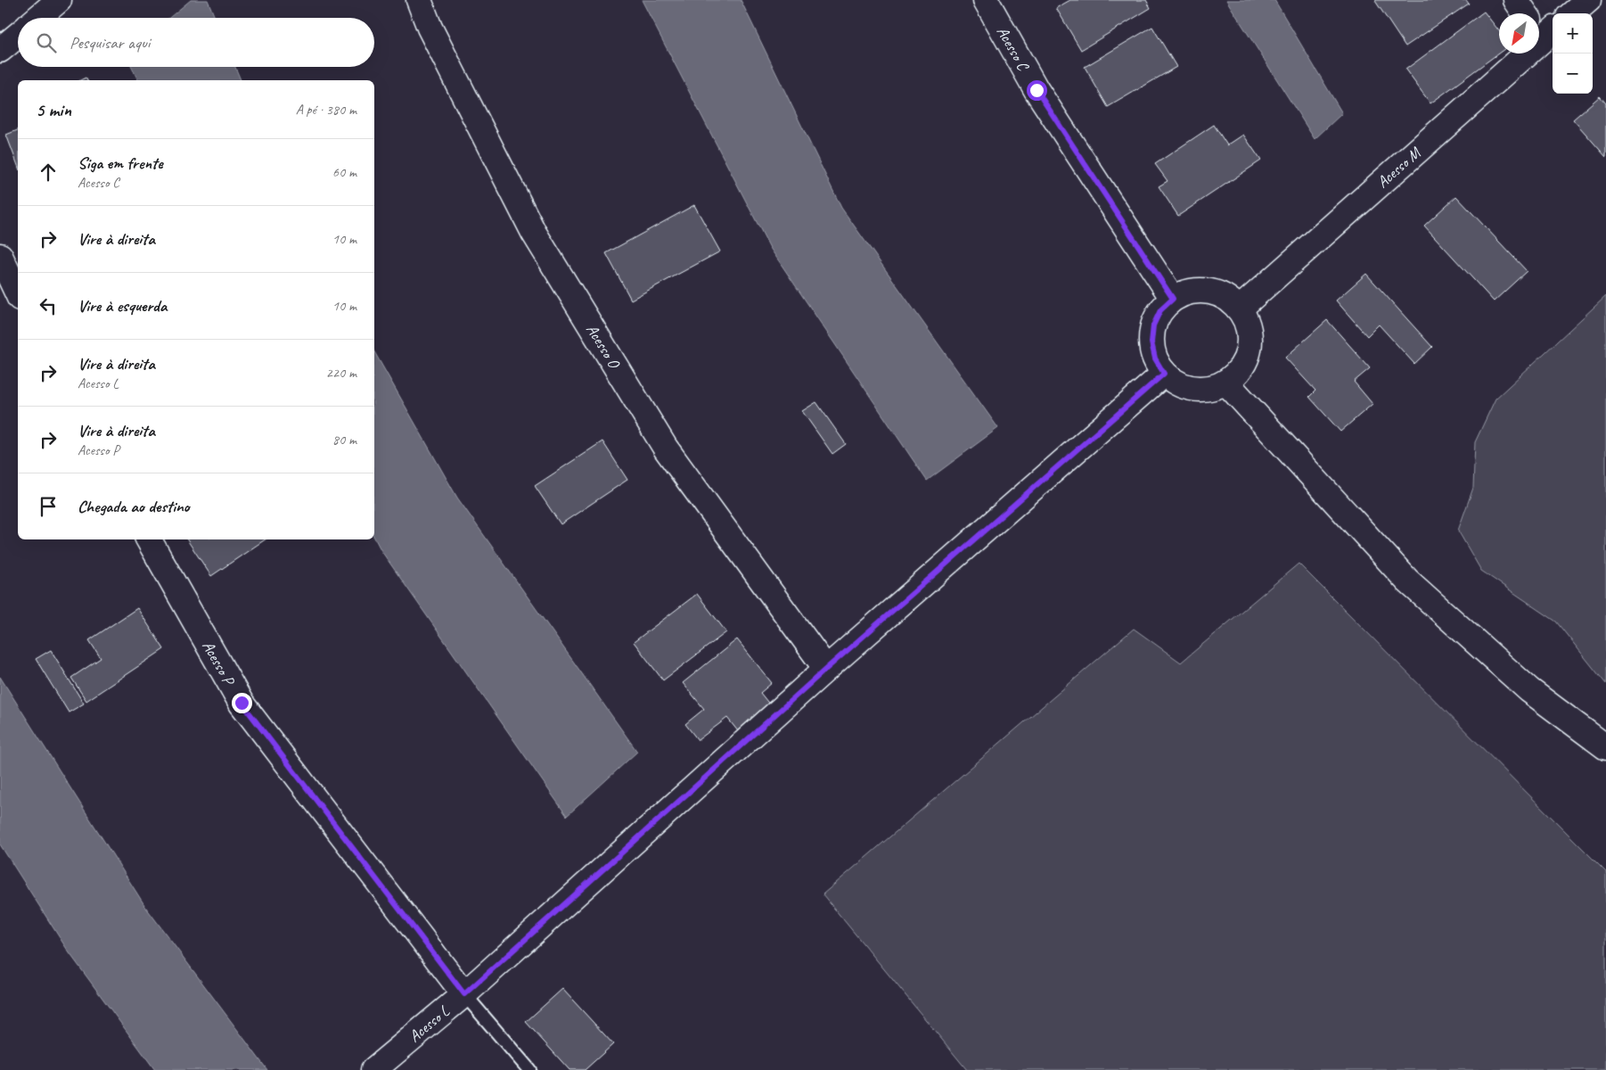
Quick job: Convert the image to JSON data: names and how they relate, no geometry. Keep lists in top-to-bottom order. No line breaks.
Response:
{"streets":{"street":["Acesso C","Acesso M","Acesso O","Acesso P","Acesso L"]},"crossings":[["Acesso C","Acesso M"],["Acesso C","Acesso L"],["Acesso M","Acesso L"],["Acesso O","Acesso L"],["Acesso P","Acesso L"]],"north":"bottom left","page":{"map_buttons":["+","−"],"search":"Pesquisar aqui","heading":["5 min","A pé · 380 m"],"list":[["Siga em frente","Acesso C","60 m"],["Vire à direita","10 m"],["Vire à esquerda","10 m"],["Vire à direita","Acesso L","220 m"],["Vire à direita","Acesso P","80 m"],"Chegada ao destino"]}}
